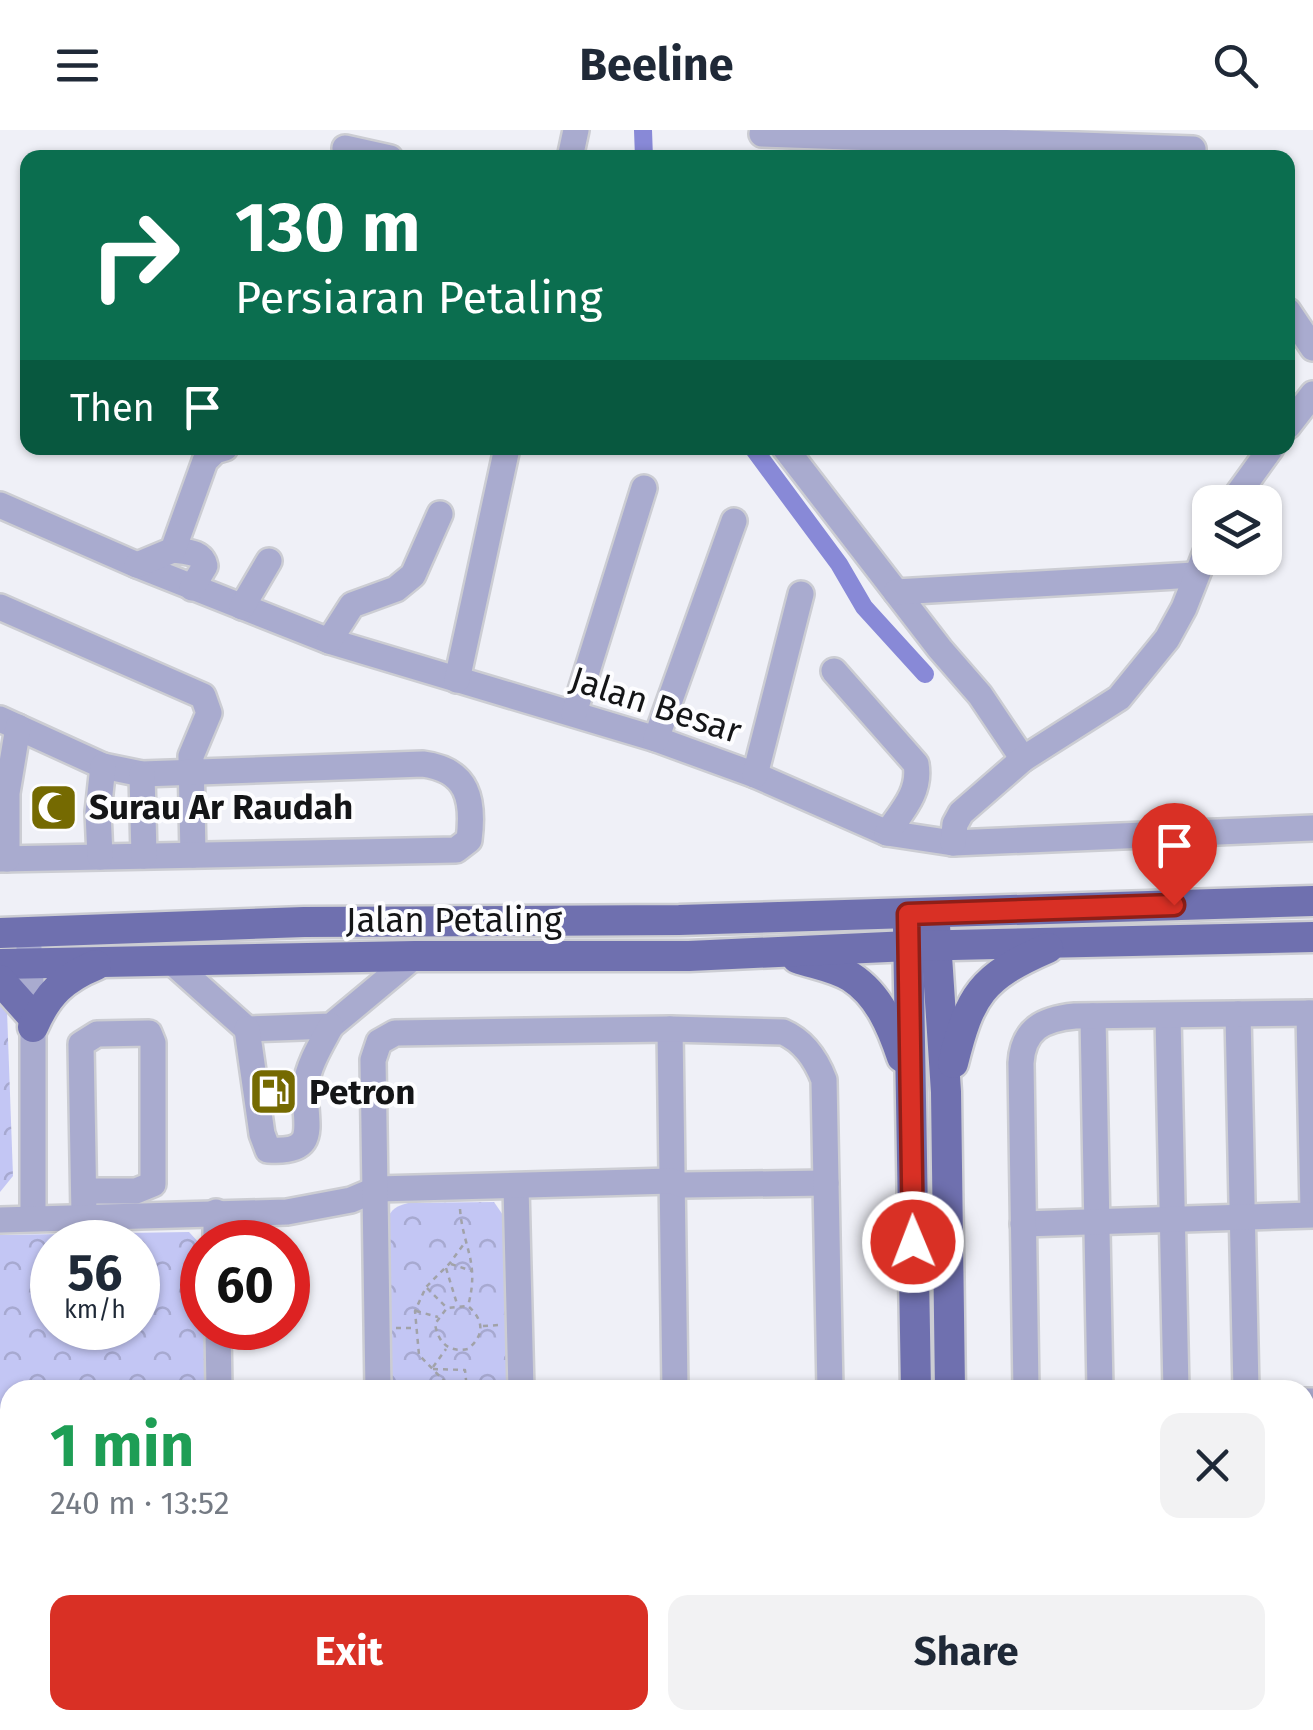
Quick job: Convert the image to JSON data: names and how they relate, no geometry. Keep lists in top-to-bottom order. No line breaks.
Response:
{"streets":{"main road":["Jalan Petaling"],"street":["Jalan Besar"]},"places":{"mosque":["Surau Ar Raudah"],"fuel station":["Petron"]},"page":{"header":"Beeline","turn":["130 m","Persiaran Petaling"],"then":"Then","speed":"56 km/h","limit":"60","heading":["1 min","240 m · 13:52"],"buttons":["Exit","Share"]}}
